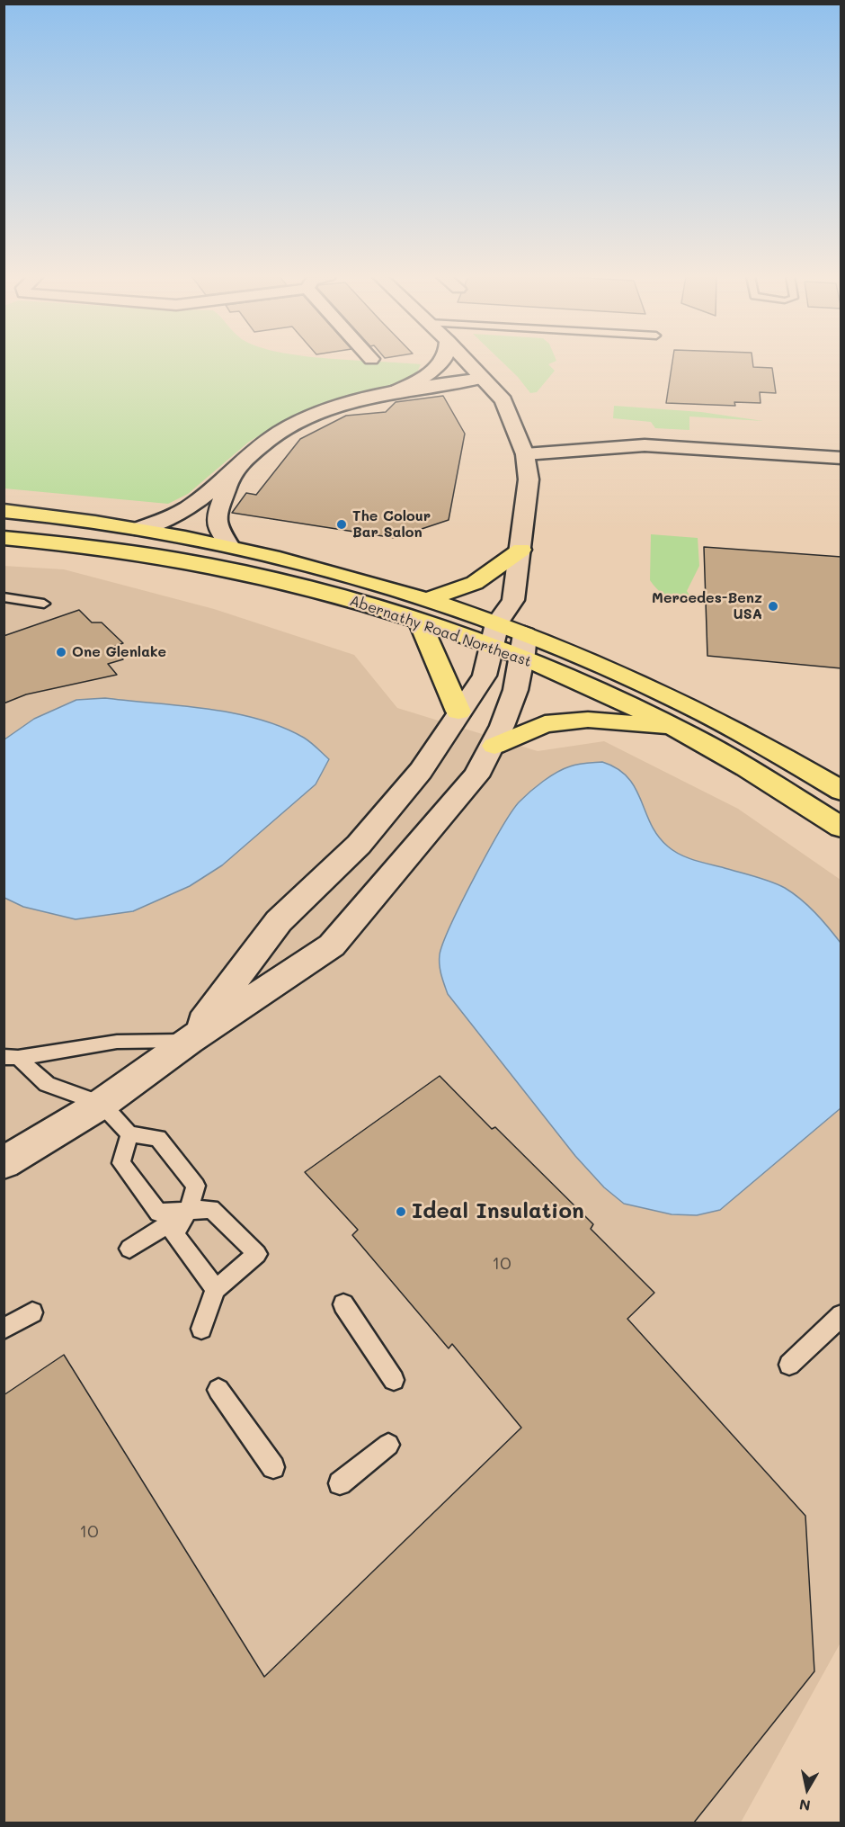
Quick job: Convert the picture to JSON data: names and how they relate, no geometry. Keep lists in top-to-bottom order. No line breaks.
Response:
{"streets":{"main road":["Abernathy Road Northeast"]},"places":["The Colour Bar Salon","Mercedes-Benz USA","One Glenlake","Ideal Insulation"],"house_numbers":["10","10"],"north":"bottom"}
